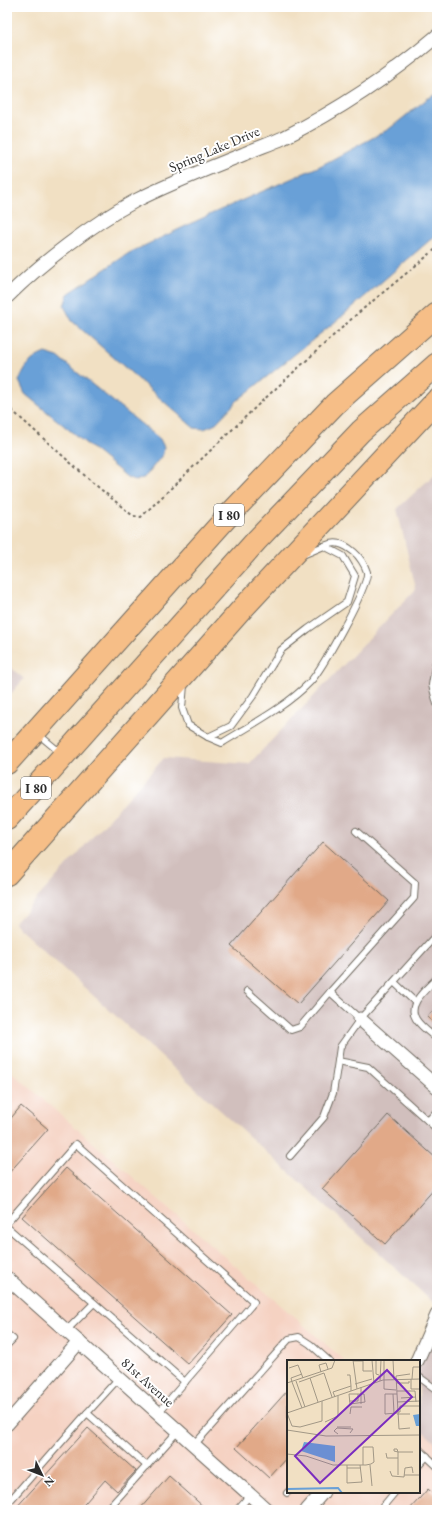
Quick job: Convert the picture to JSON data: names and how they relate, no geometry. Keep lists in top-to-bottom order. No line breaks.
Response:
{"streets":{"highway":["I 80"],"street":["Spring Lake Drive","81st Avenue"]},"north":"bottom right"}
